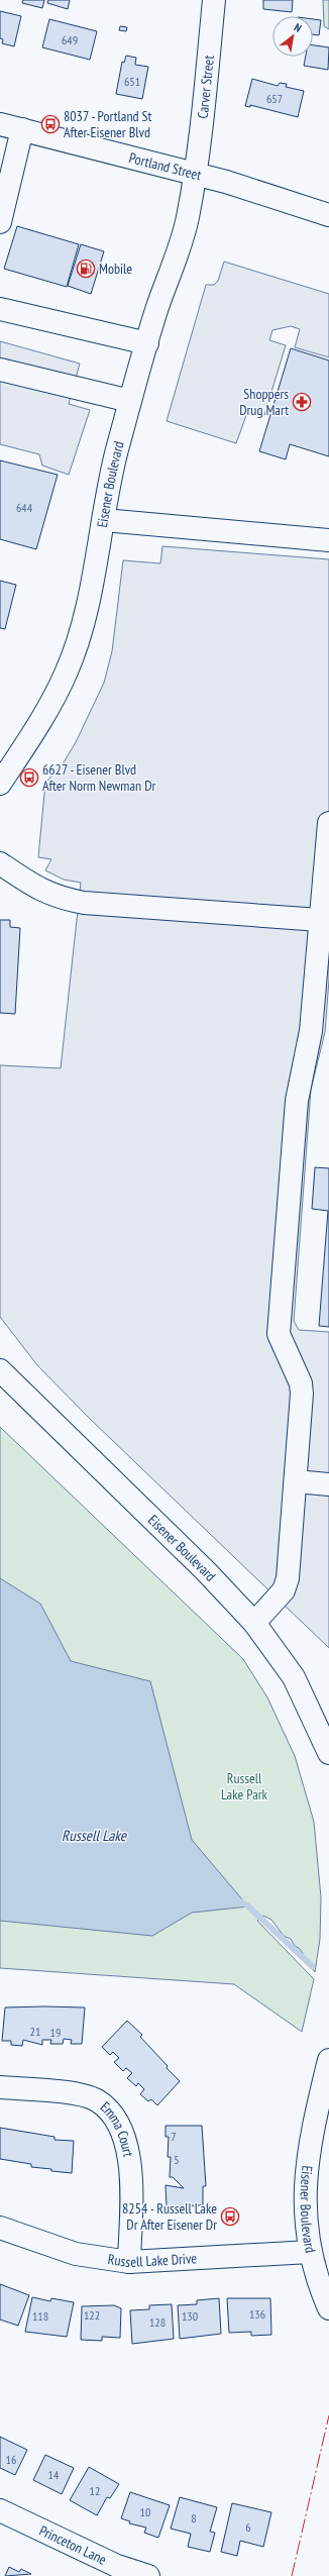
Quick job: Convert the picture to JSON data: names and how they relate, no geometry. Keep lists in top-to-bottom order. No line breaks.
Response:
{"streets":{"street":["Carver Street","Portland Street","Eisener Boulevard","Emma Court","Russell Lake Drive","Princeton Lane"]},"crossings":[["Carver Street","Portland Street"],["Carver Street","Eisener Boulevard"],["Portland Street","Eisener Boulevard"],["Eisener Boulevard","Russell Lake Drive"],["Emma Court","Russell Lake Drive"]],"water":["Russell Lake"],"parks":["Russell Lake Park"],"places":{"bus stop":["8037 - Portland St After Eisener Blvd","6627 - Eisener Blvd After Norm Newman Dr","8254 - Russell Lake Dr After Eisener Dr"],"fuel station":["Mobile"],"pharmacy":["Shoppers Drug Mart"]},"house_numbers":["649","651","657","644","21","19","7","5","136","122","118","130","128","16","14","12","10","8","6"],"north":"top right"}
